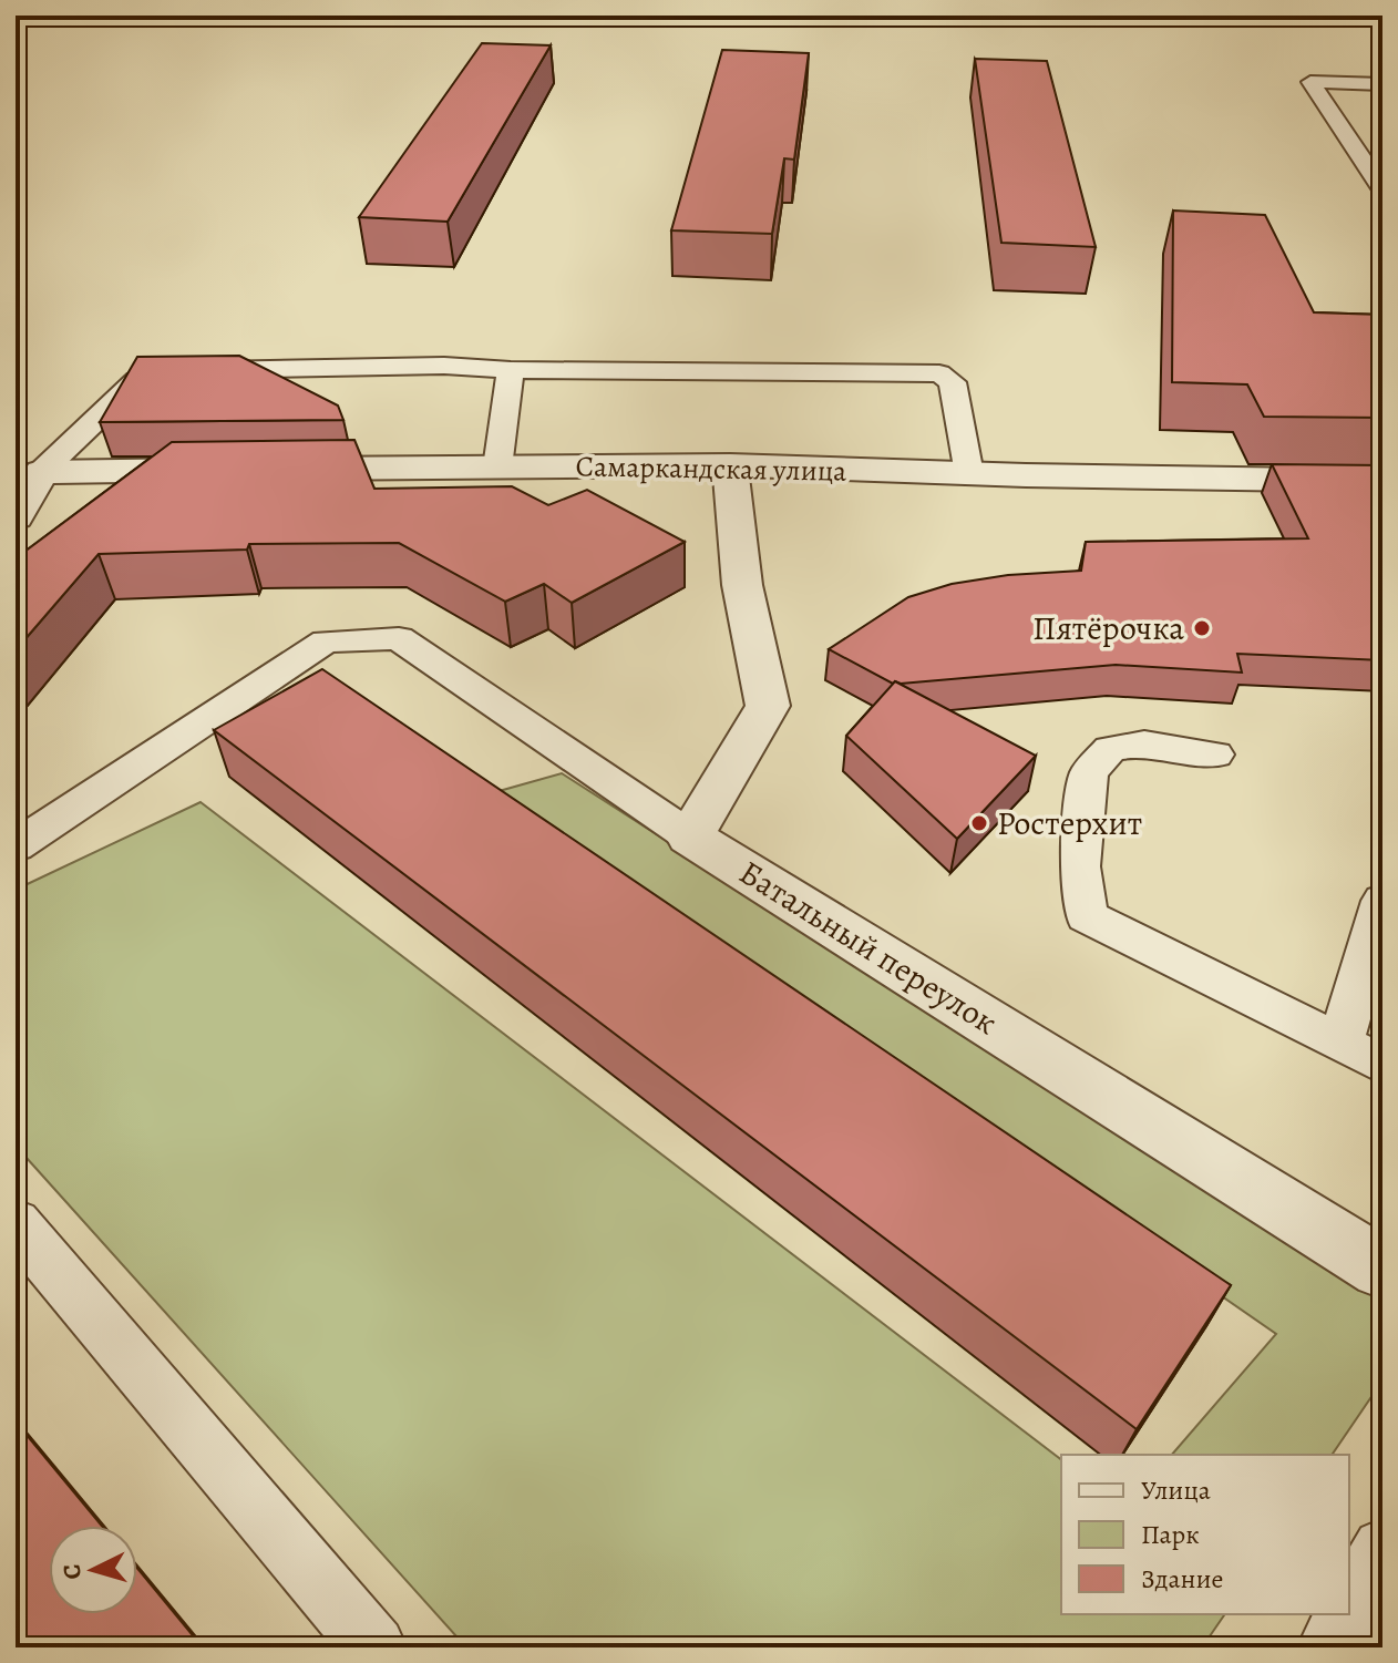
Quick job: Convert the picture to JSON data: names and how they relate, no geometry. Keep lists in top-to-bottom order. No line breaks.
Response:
{"streets":{"street":["Самаркандская улица","Батальный переулок"]},"places":["Пятёрочка","Ростерхит"],"legend":["Улица","Парк","Здание"],"north":"left"}
